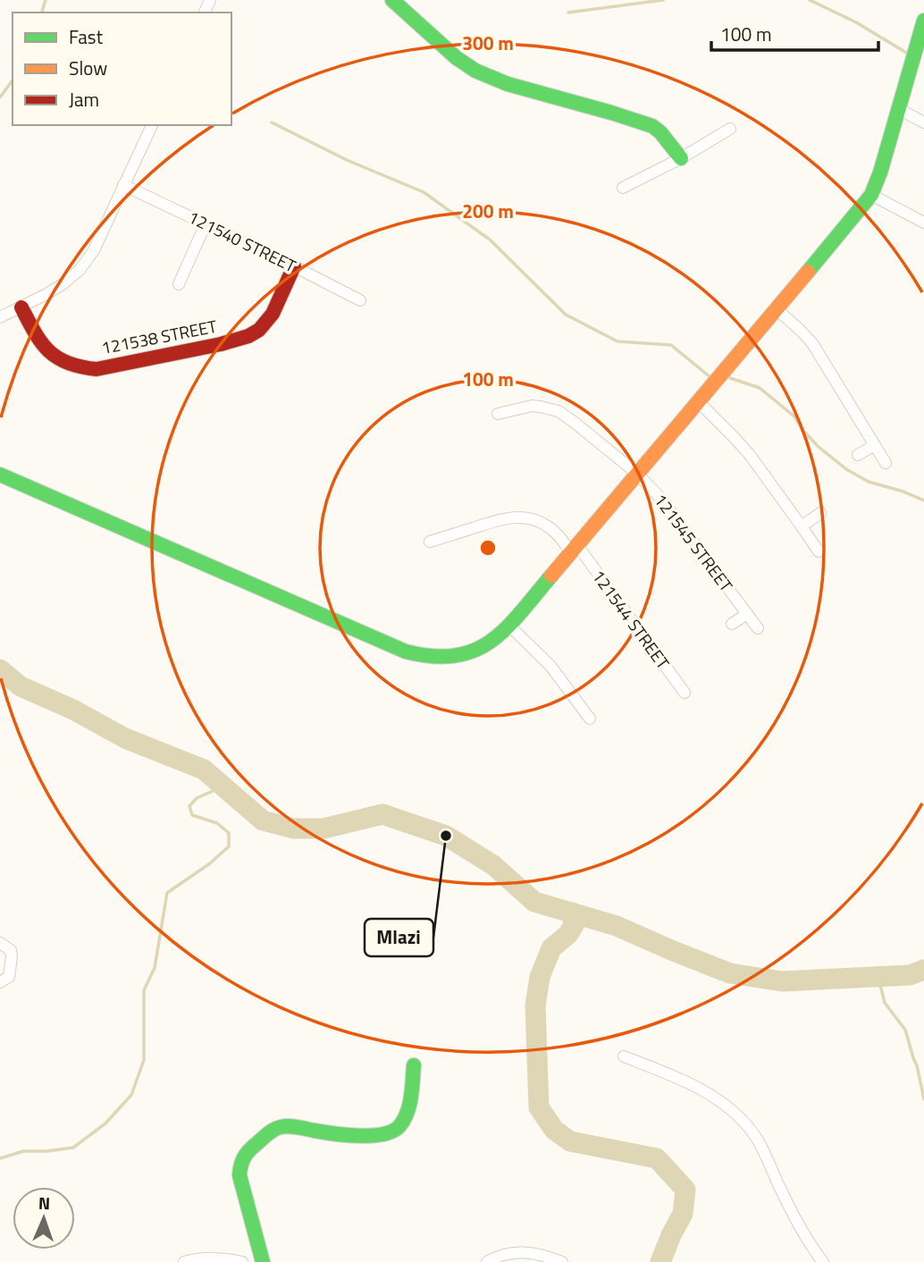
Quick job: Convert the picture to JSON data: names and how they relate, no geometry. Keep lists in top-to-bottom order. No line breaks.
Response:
{"streets":{"street":["121540 STREET","121538 STREET","121545 STREET","121544 STREET"]},"crossings":[["121540 STREET","121538 STREET"]],"places":["Mlazi"],"legend":["Fast","Slow","Jam"],"scale_bar":"100 m","north":"top","rings":["300 m","200 m","100 m"]}
